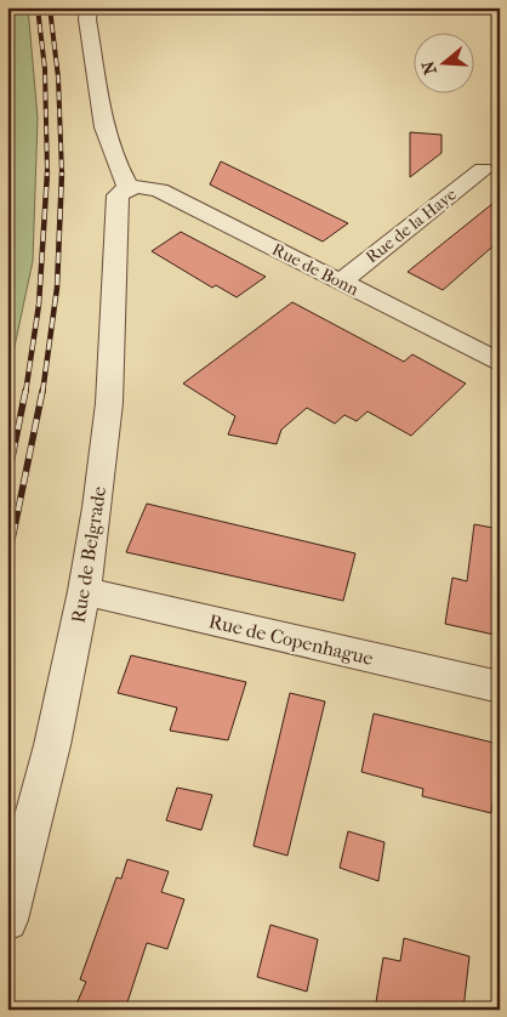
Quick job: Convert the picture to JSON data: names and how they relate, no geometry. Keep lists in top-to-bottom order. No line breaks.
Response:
{"streets":{"street":["Rue de la Haye","Rue de Bonn","Rue de Belgrade","Rue de Copenhague"]},"crossings":[["Rue de la Haye","Rue de Bonn"],["Rue de Bonn","Rue de Belgrade"],["Rue de Belgrade","Rue de Copenhague"]],"north":"left"}
